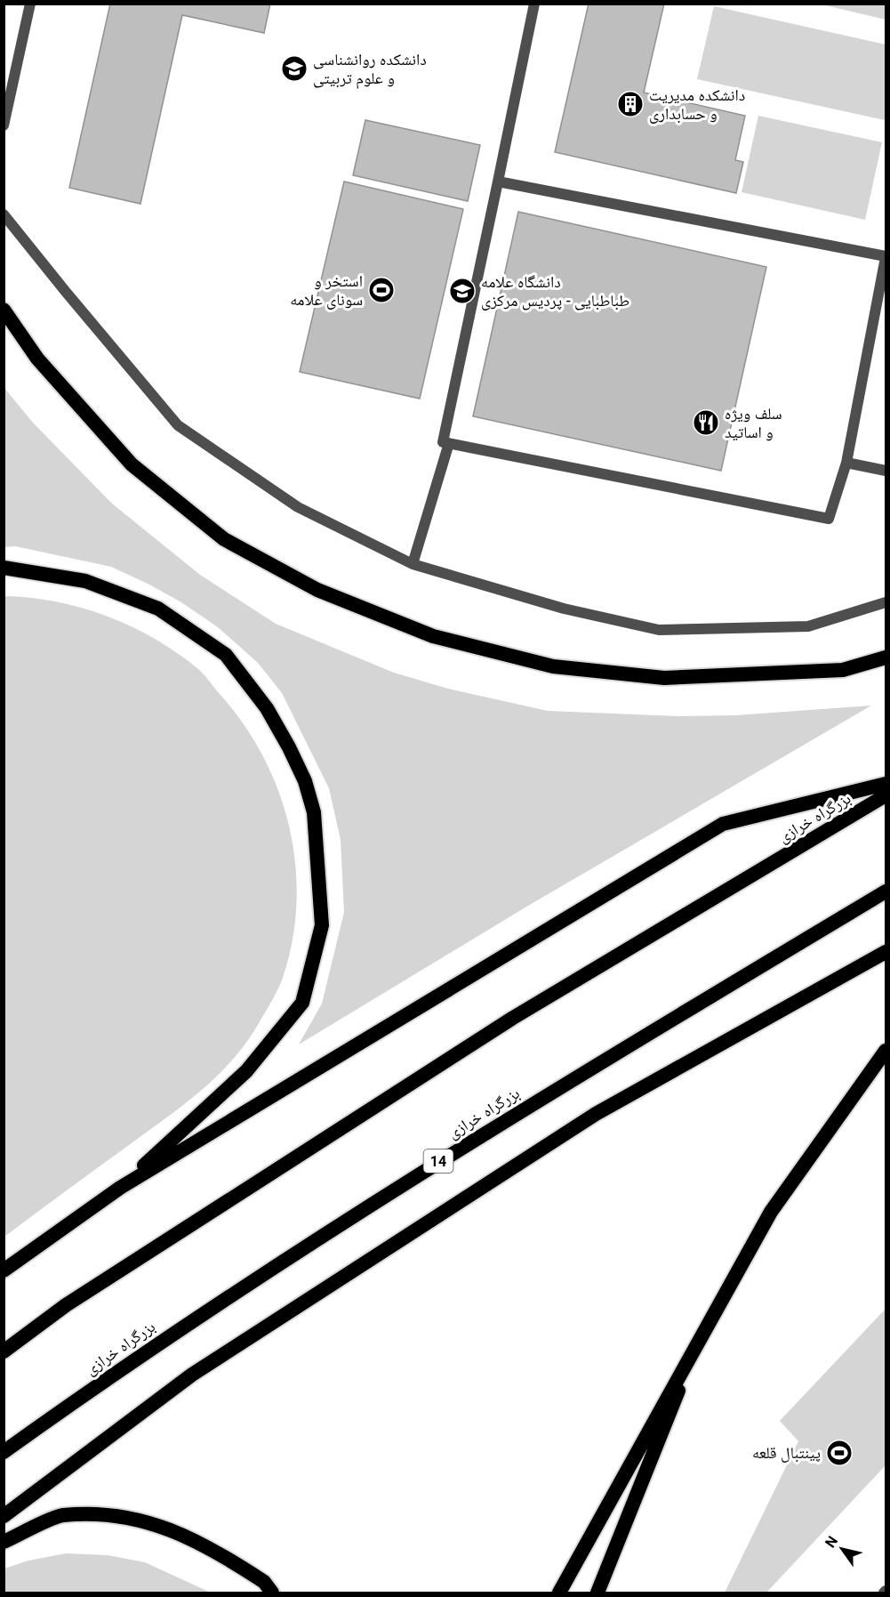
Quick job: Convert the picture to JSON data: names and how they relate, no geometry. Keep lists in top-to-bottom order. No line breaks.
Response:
{"streets":{"highway":["بزرگراه خرازی","14"]},"places":{"school or university":["دانشکده روانشناسی و علوم تربیتی","دانشگاه علامه طباطبایی - پردیس مرکزی"],"building":["دانشکده مدیریت و حسابداری"],"sports":["استخر و سونای علامه","پینتبال قلعه"],"restaurant":["سلف ویژه و اساتید"]},"north":"top left"}
